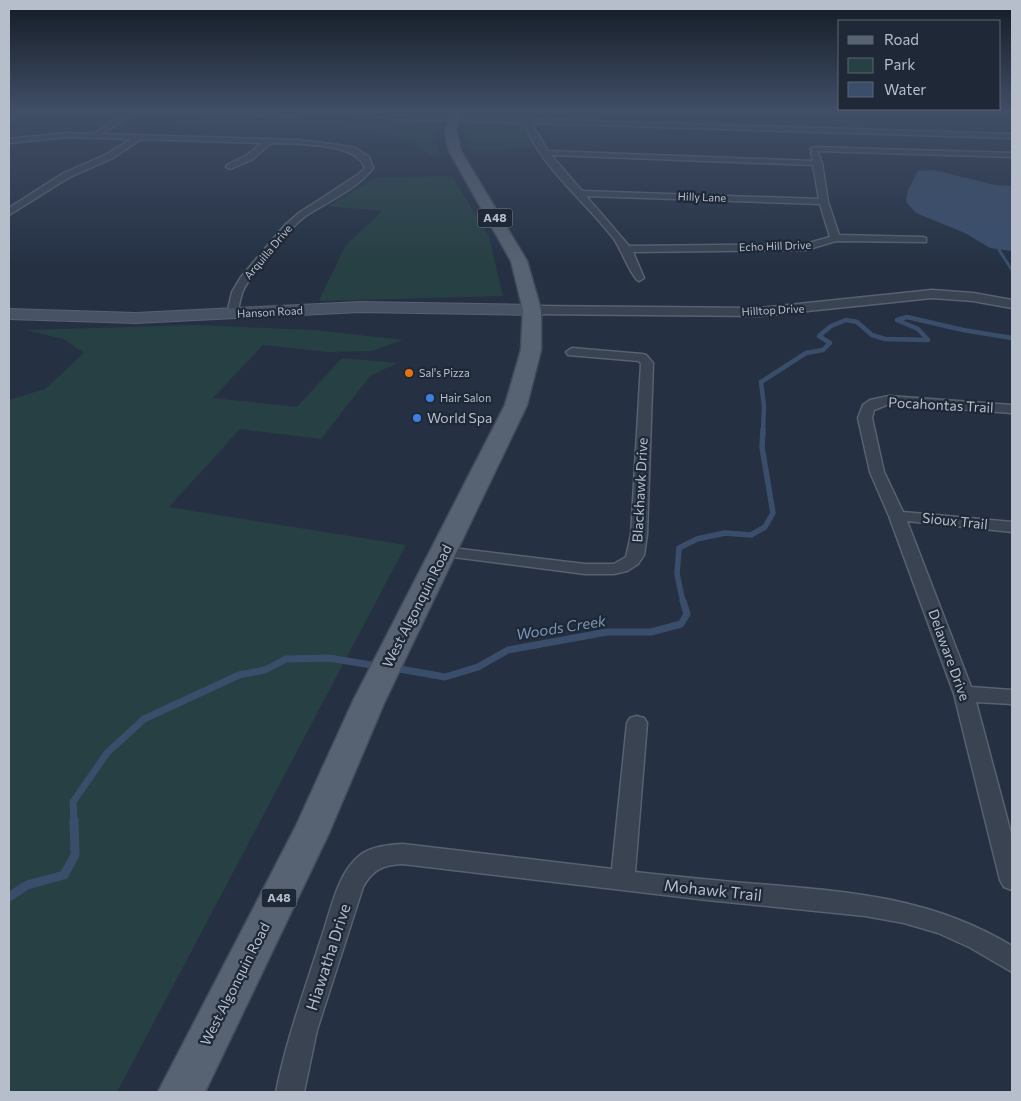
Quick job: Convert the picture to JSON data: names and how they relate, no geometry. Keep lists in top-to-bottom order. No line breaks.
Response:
{"streets":{"main road":["A48","Hanson Road","West Algonquin Road"],"street":["Hilly Lane","Echo Hill Drive","Arquilla Drive","Hilltop Drive","Pocahontas Trail","Blackhawk Drive","Sioux Trail","Delaware Drive","Mohawk Trail","Hiawatha Drive"]},"crossings":[["Arquilla Drive","Hanson Road"],["Hilltop Drive","Hanson Road"],["Hilltop Drive","West Algonquin Road"],["Hanson Road","West Algonquin Road"],["Pocahontas Trail","Delaware Drive"],["Blackhawk Drive","West Algonquin Road"],["Sioux Trail","Delaware Drive"],["Mohawk Trail","Hiawatha Drive"]],"water":["Woods Creek"],"places":["Sal's Pizza","Hair Salon","World Spa"],"legend":["Road","Park","Water"]}
